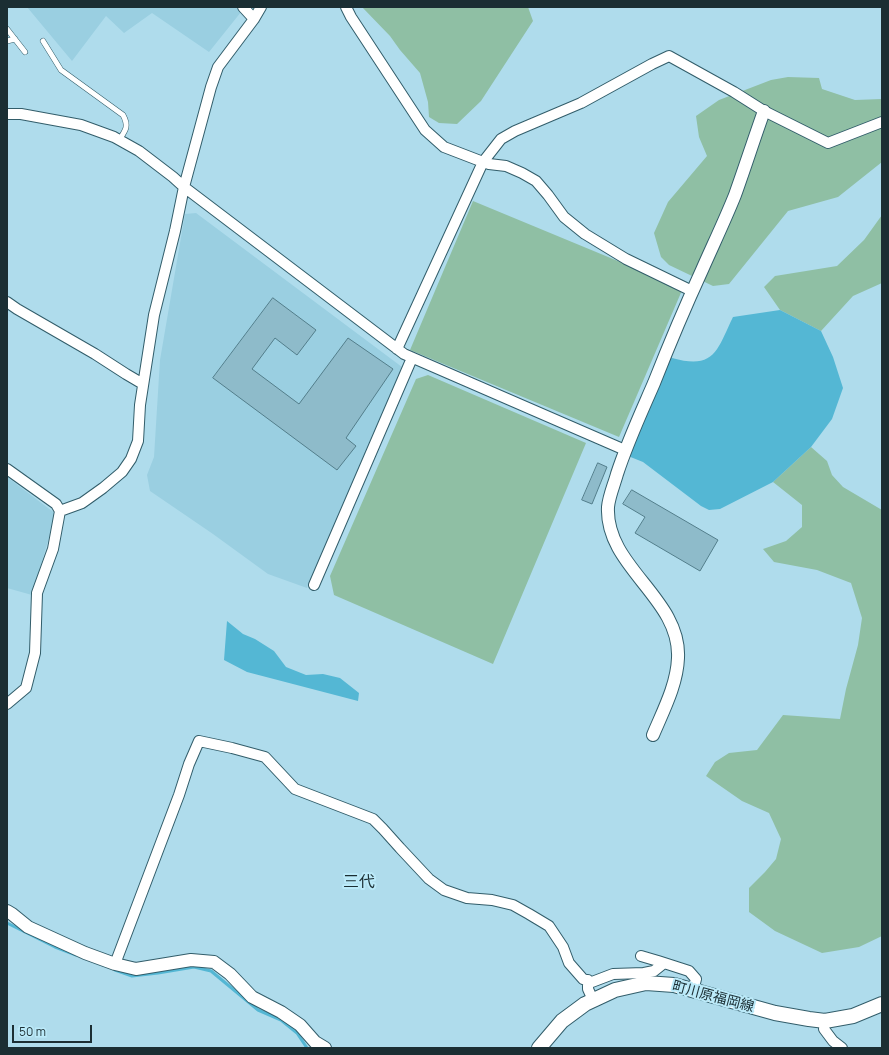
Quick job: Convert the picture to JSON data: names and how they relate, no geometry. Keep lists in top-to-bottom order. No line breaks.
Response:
{"streets":{"main road":["町川原福岡線"]},"districts":["三代"],"scale_bar":"50 m"}
